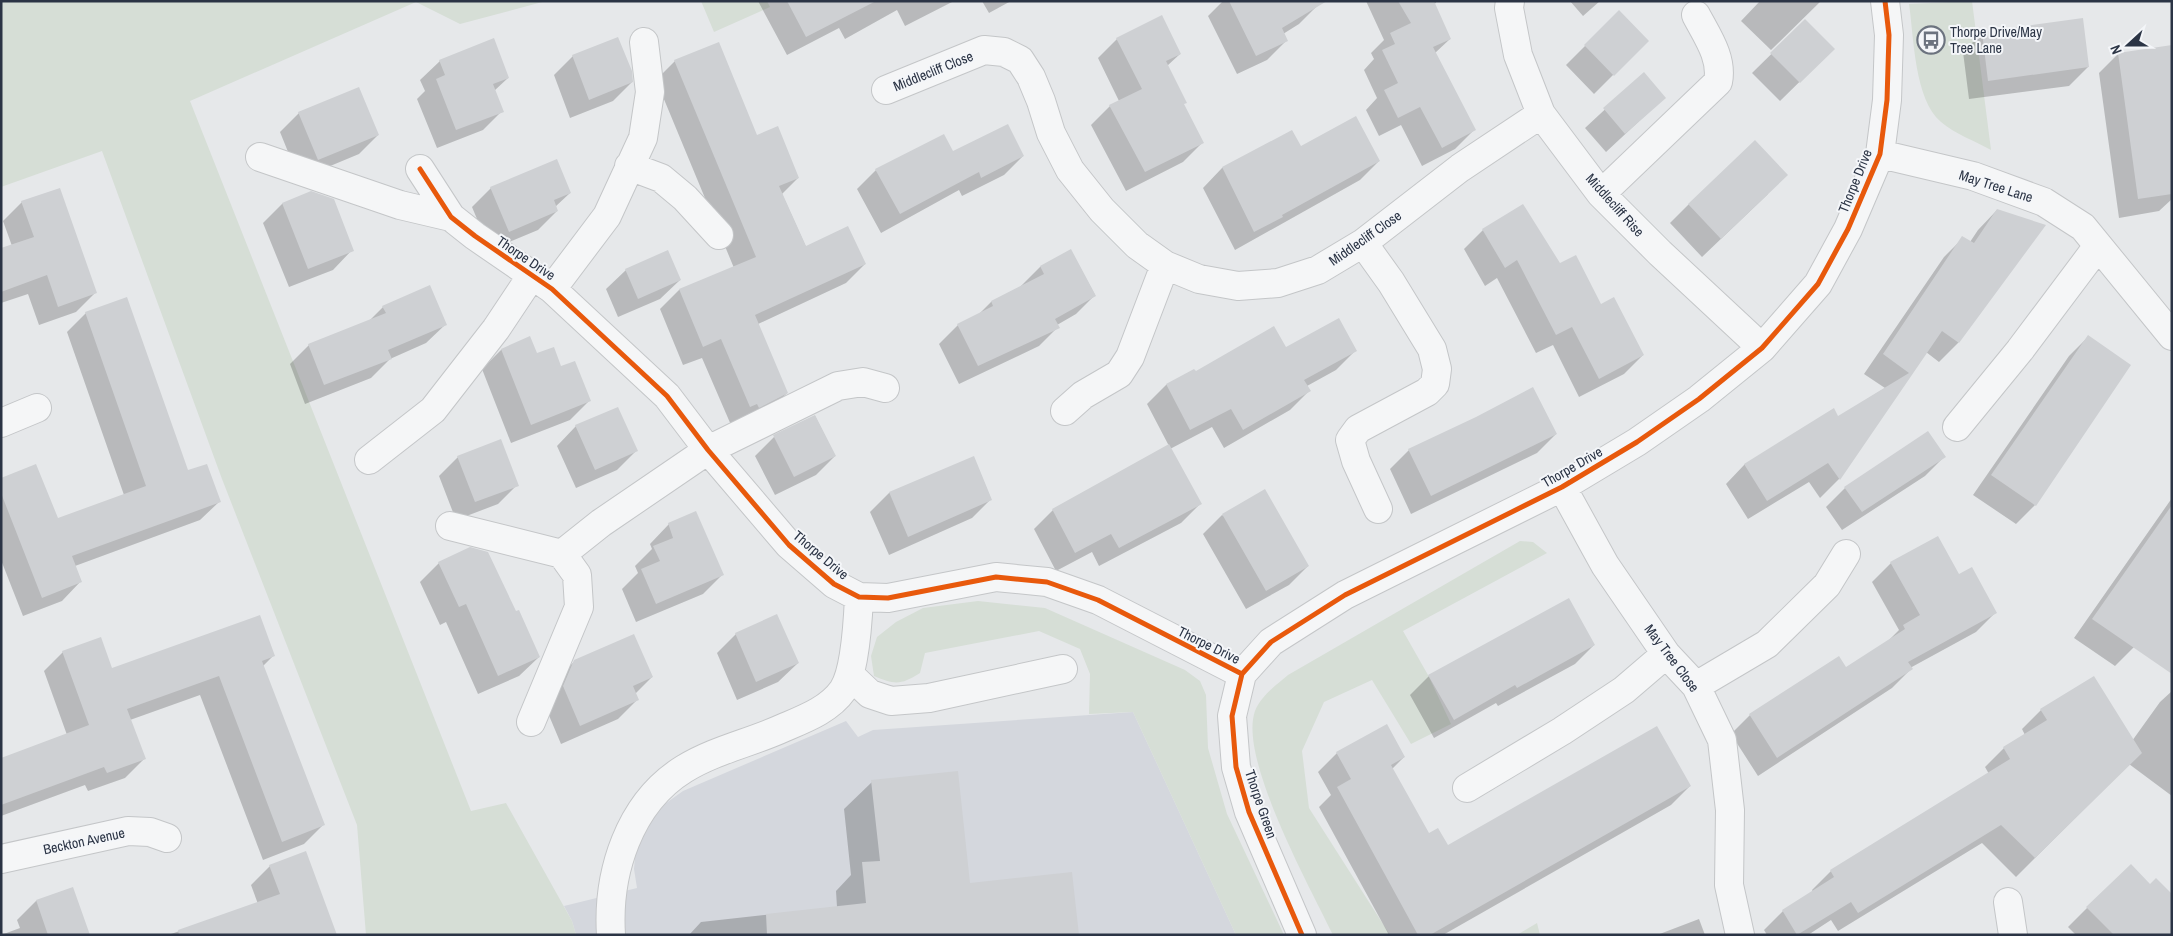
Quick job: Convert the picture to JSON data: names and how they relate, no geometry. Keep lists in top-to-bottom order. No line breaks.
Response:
{"streets":{"street":["Middlecliff Close","Thorpe Drive","May Tree Lane","Middlecliff Rise","May Tree Close","Thorpe Green","Beckton Avenue"]},"crossings":[["Middlecliff Close","Middlecliff Rise"],["Thorpe Drive","May Tree Lane"],["Thorpe Drive","Middlecliff Rise"],["Thorpe Drive","May Tree Close"],["Thorpe Drive","Thorpe Green"]],"places":{"bus stop":["Thorpe Drive/May Tree Lane"]},"north":"left"}
